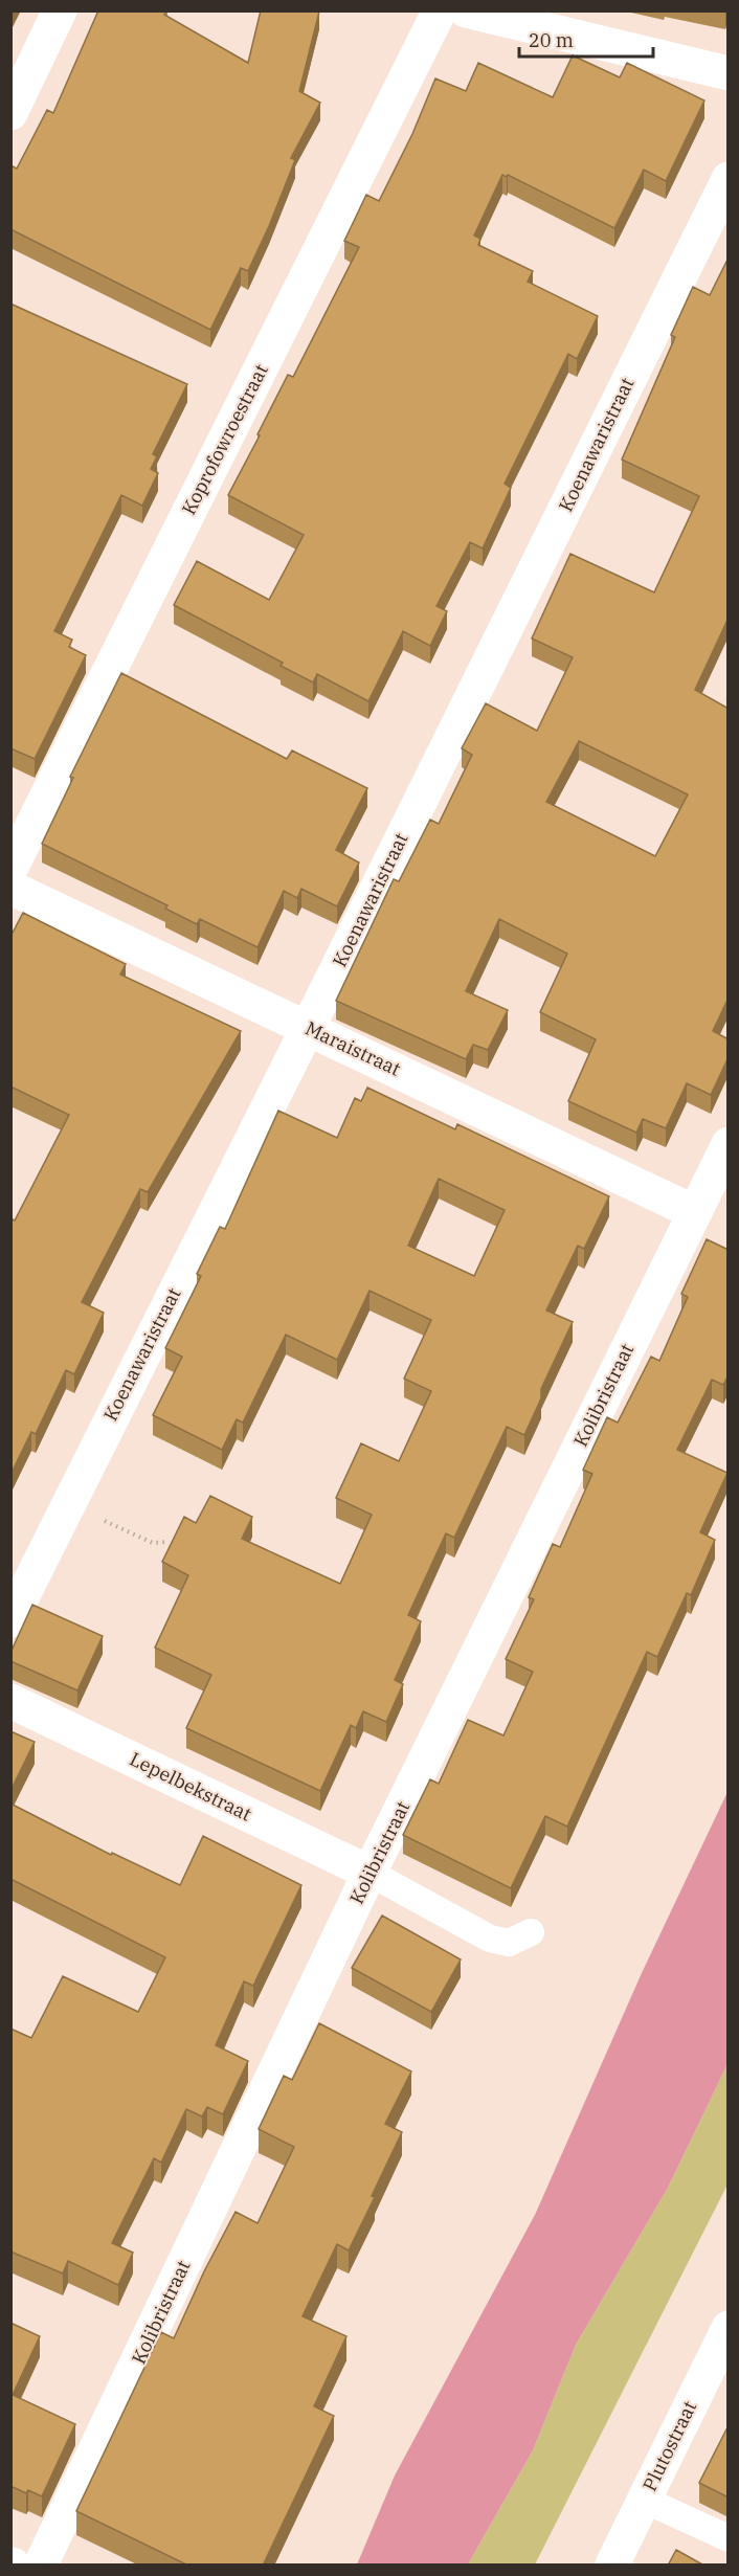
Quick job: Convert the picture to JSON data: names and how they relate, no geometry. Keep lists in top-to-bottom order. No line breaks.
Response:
{"streets":{"street":["Koprofowroestraat","Koenawaristraat","Maraistraat","Kolibristraat","Lepelbekstraat","Plutostraat"]},"crossings":[["Koenawaristraat","Maraistraat"],["Maraistraat","Kolibristraat"],["Kolibristraat","Lepelbekstraat"]],"scale_bar":"20 m"}
